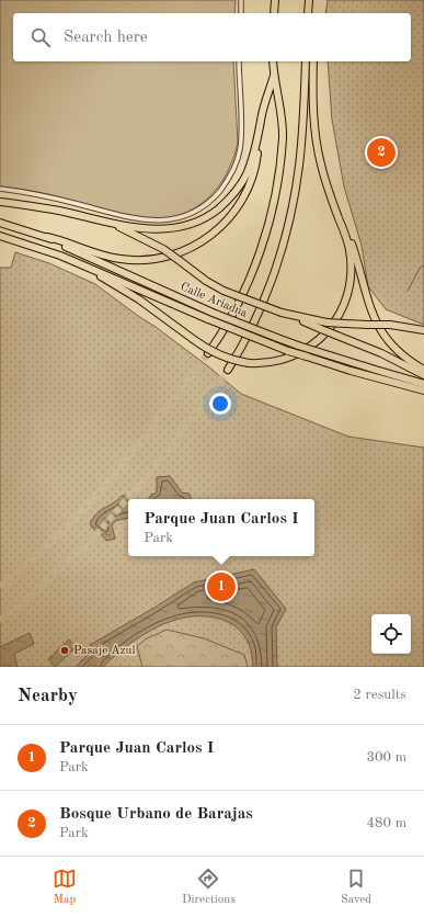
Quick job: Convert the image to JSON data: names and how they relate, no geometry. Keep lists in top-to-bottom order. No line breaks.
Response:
{"streets":{"highway":["Calle Ariadna"]},"places":["Pasaje Azul"],"page":{"search":"Search here","pins":["2","1"],"popup":["Parque Juan Carlos I","Park"],"heading":["Nearby","2 results"],"list":[{"mark":"1","name":"Parque Juan Carlos I","note":"Park","value":"300 m"},{"mark":"2","name":"Bosque Urbano de Barajas","note":"Park","value":"480 m"}],"nav":["Map","Directions","Saved"]}}
